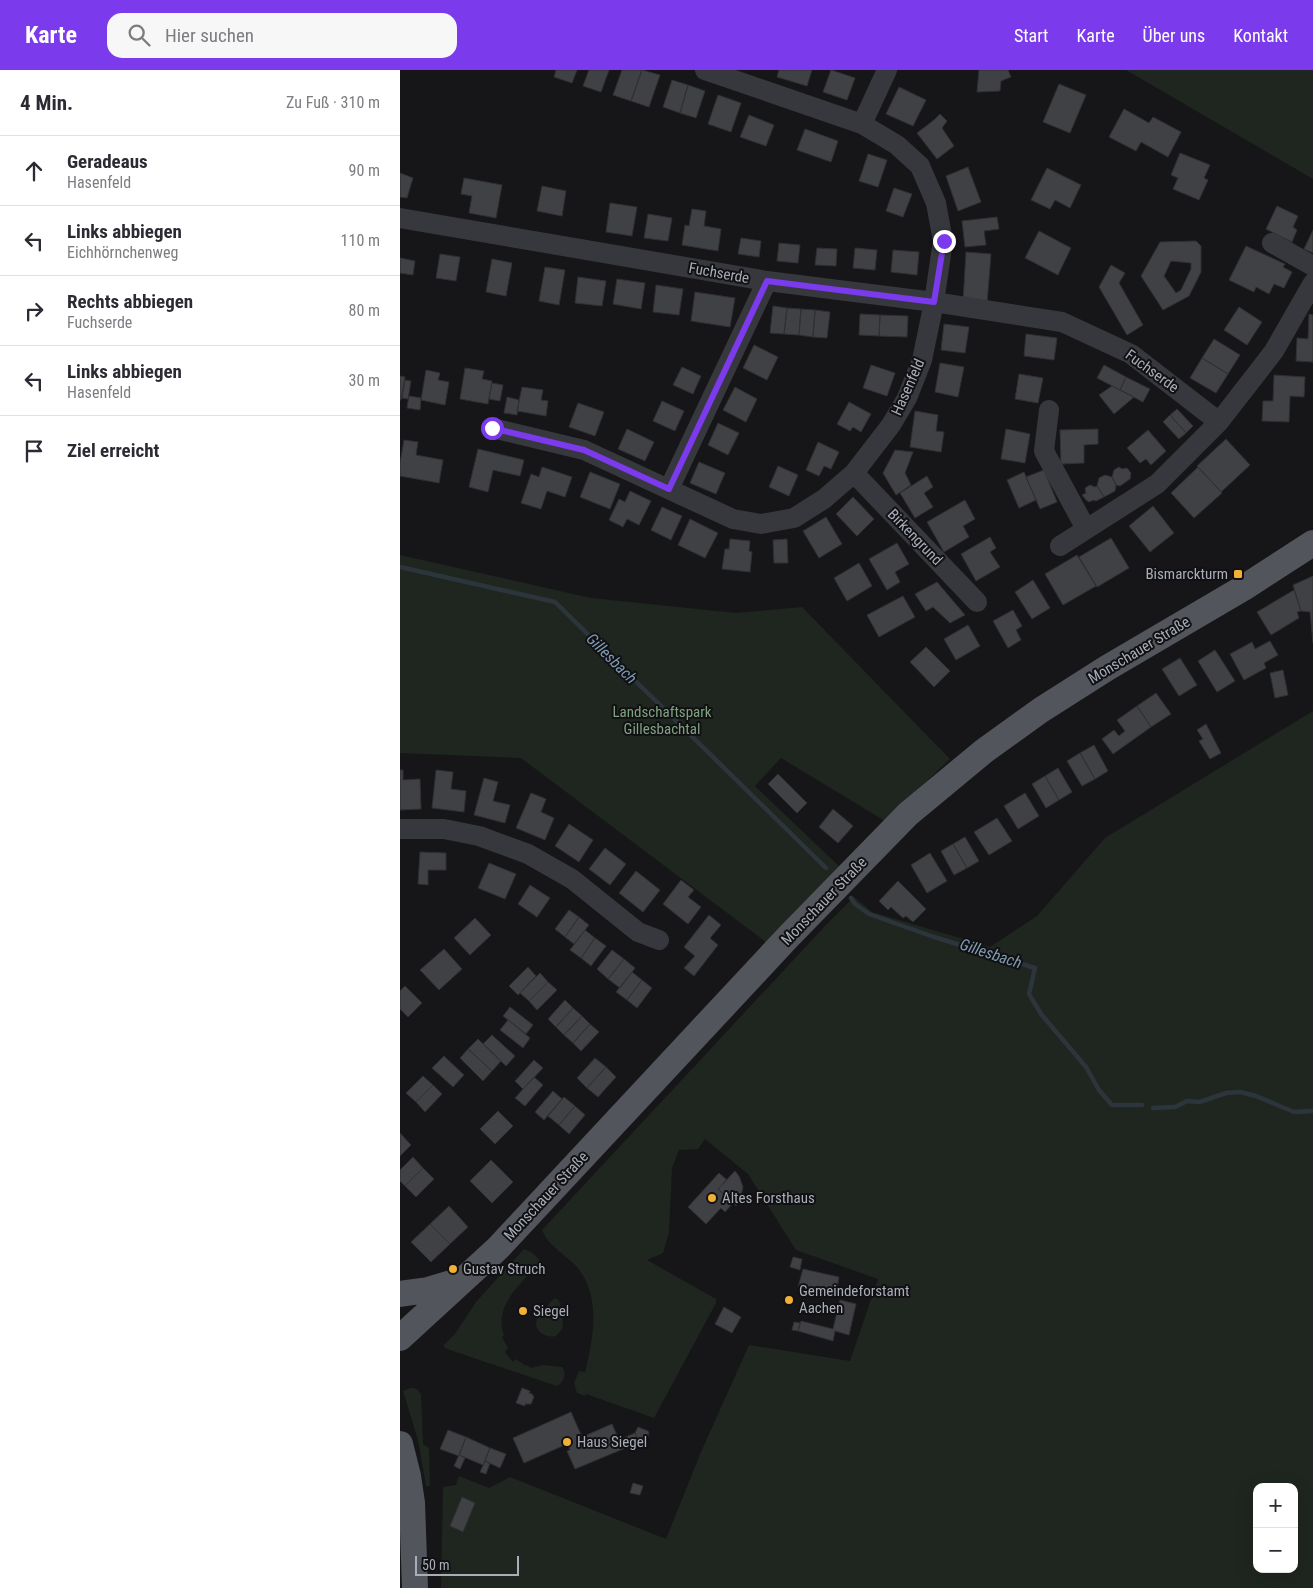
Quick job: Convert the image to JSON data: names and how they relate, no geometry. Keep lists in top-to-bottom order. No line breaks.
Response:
{"streets":{"main road":["Monschauer Straße"],"street":["Fuchserde","Hasenfeld","Birkengrund"]},"crossings":[["Fuchserde","Hasenfeld"],["Hasenfeld","Birkengrund"]],"water":["Gillesbach"],"parks":["Landschaftspark Gillesbachtal"],"places":{"transit":["Bismarckturm"],"other":["Altes Forsthaus","Gustav Struch","Gemeindeforstamt Aachen","Siegel","Haus Siegel"]},"scale_bar":"50 m","page":{"header":"Karte","search":"Hier suchen","nav":["Start","Karte","Über uns","Kontakt"],"heading":["4 Min.","Zu Fuß · 310 m"],"list":[["Geradeaus","Hasenfeld","90 m"],["Links abbiegen","Eichhörnchenweg","110 m"],["Rechts abbiegen","Fuchserde","80 m"],["Links abbiegen","Hasenfeld","30 m"],"Ziel erreicht"],"map_buttons":["+","−"],"scale":"50 m"}}
